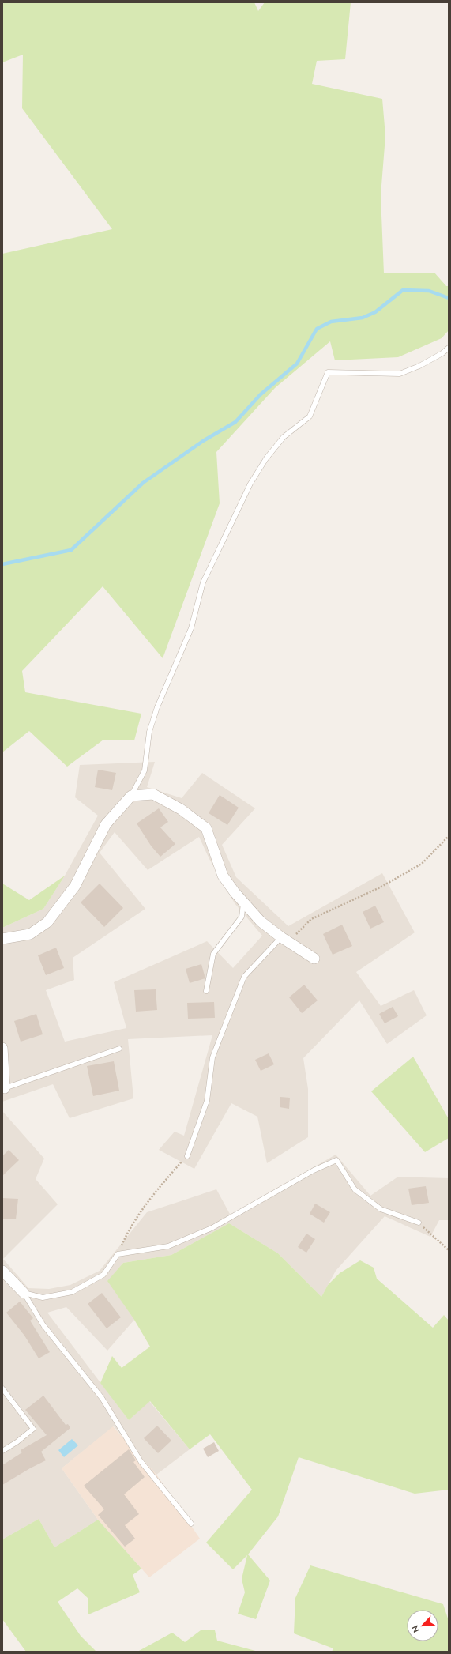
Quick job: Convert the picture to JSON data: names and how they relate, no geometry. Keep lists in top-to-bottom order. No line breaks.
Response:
{"north":"bottom left"}
